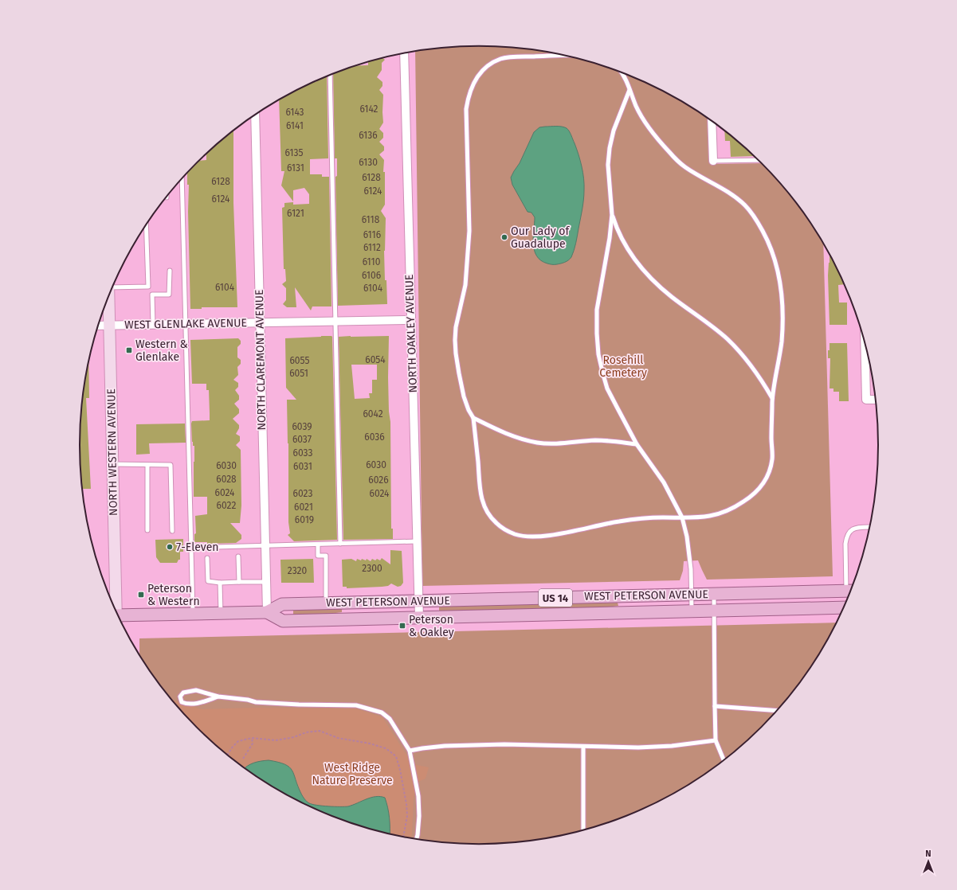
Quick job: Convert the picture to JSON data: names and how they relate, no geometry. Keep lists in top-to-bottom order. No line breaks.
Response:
{"streets":{"main road":["NORTH WESTERN AVENUE","WEST PETERSON AVENUE","US 14"],"street":["WEST GLENLAKE AVENUE","NORTH OAKLEY AVENUE","NORTH CLAREMONT AVENUE"]},"crossings":[["WEST GLENLAKE AVENUE","NORTH OAKLEY AVENUE"],["WEST GLENLAKE AVENUE","NORTH CLAREMONT AVENUE"],["WEST GLENLAKE AVENUE","NORTH WESTERN AVENUE"],["NORTH OAKLEY AVENUE","WEST PETERSON AVENUE"],["NORTH CLAREMONT AVENUE","WEST PETERSON AVENUE"]],"parks":["Rosehill Cemetery","West Ridge Nature Preserve"],"places":{"other":["Our Lady of Guadalupe","7-Eleven"],"transit":["Western & Glenlake","Peterson & Western","Peterson & Oakley"]},"house_numbers":["6142","6143","6141","6136","6135","6130","6131","6128","6128","6124","6124","6121","6118","6116","6112","6110","6106","6104","6104","6054","6055","6051","6042","6039","6036","6037","6033","6030","6030","6031","6028","6026","6024","6023","6024","6022","6021","6019","2300","2320"],"north":"top"}
